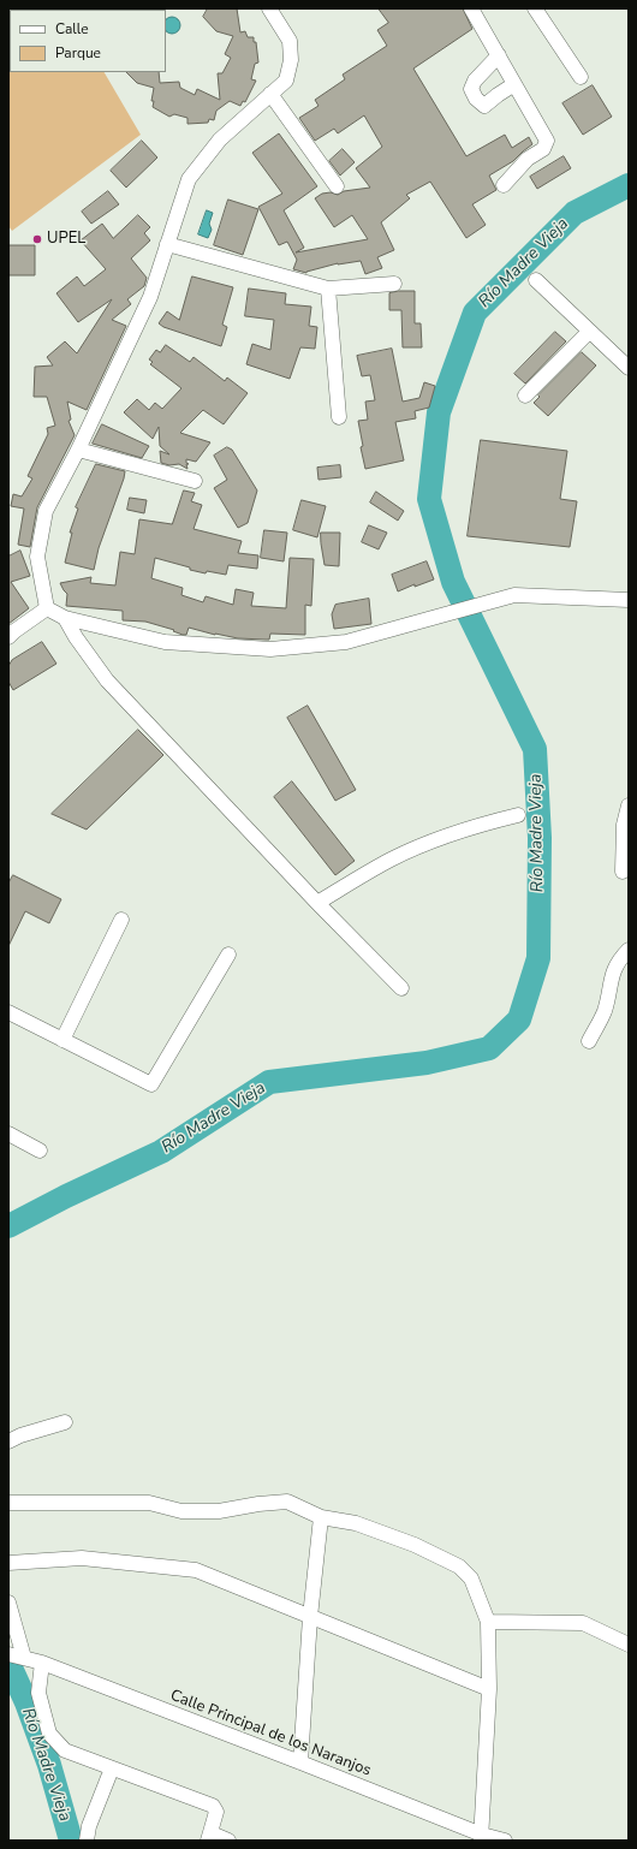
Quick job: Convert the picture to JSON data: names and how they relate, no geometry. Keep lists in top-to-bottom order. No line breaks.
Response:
{"streets":{"street":["Calle Principal de los Naranjos"]},"water":["Río Madre Vieja"],"places":["UPEL"],"legend":["Calle","Parque"]}
